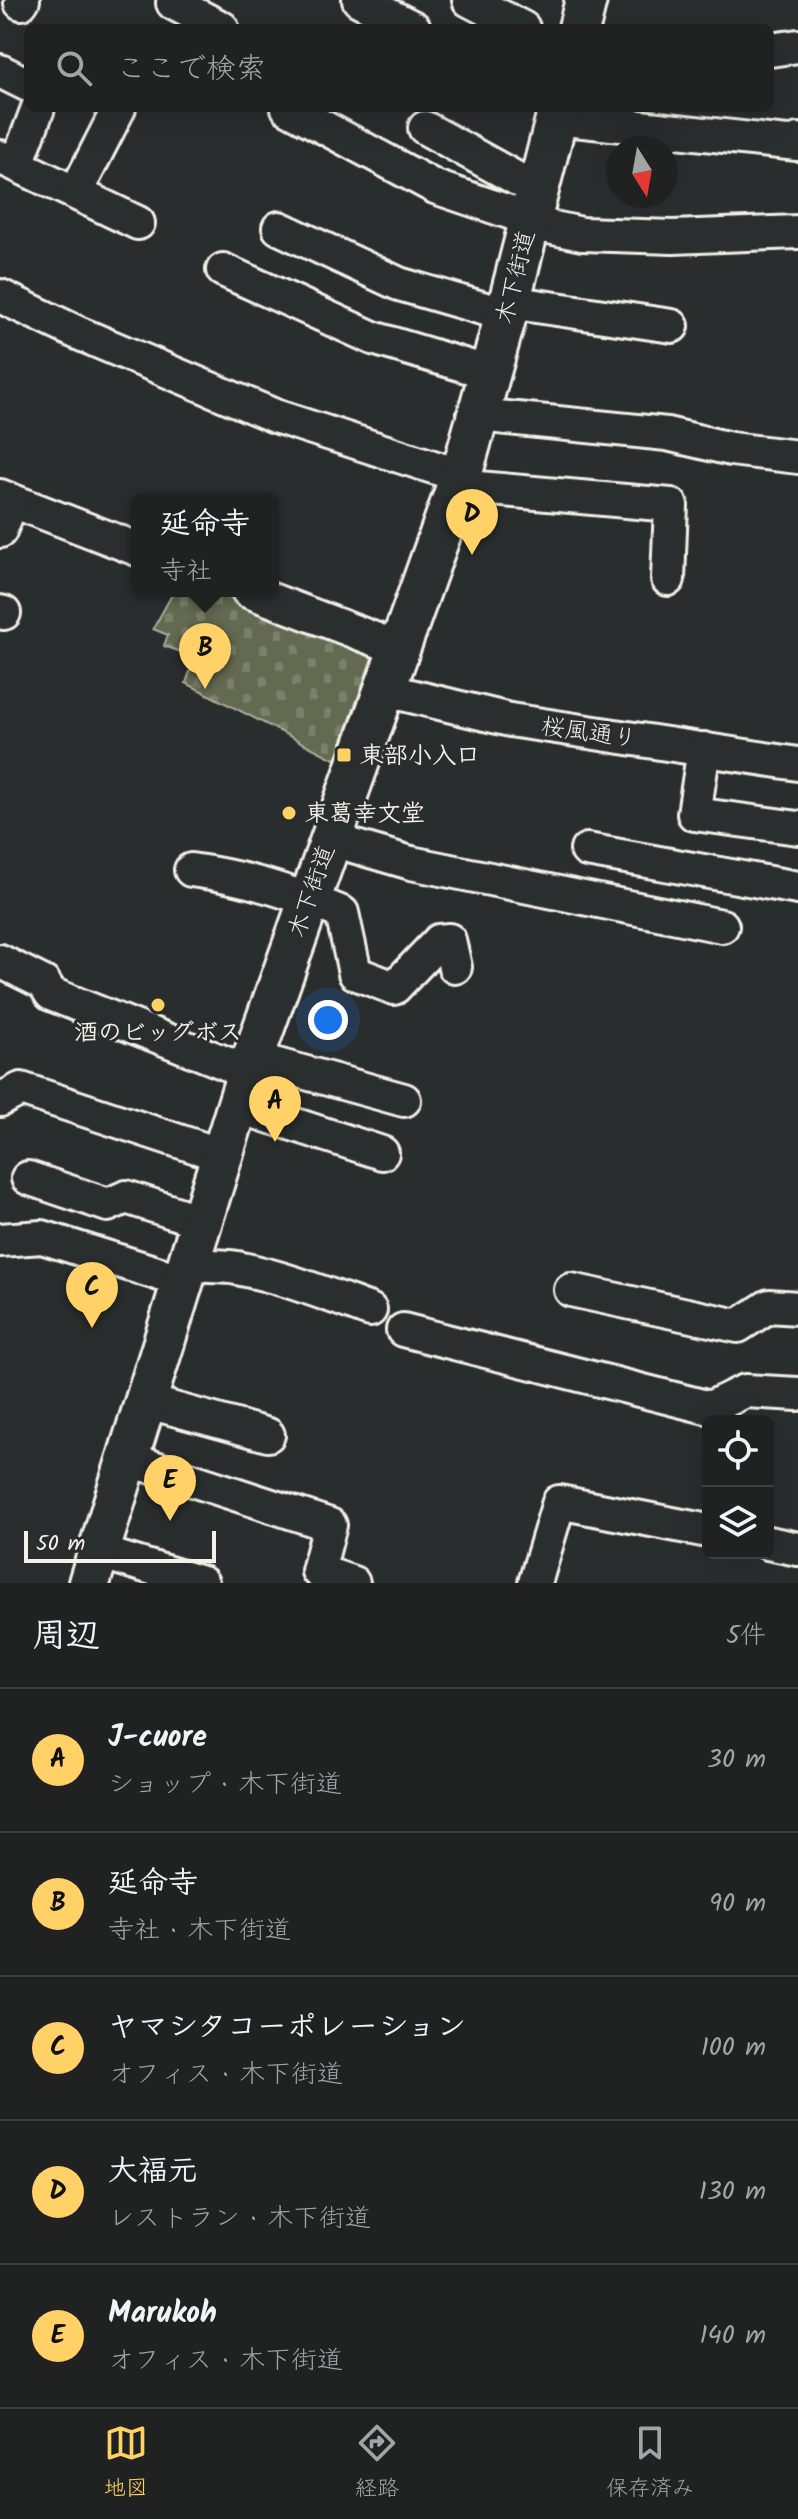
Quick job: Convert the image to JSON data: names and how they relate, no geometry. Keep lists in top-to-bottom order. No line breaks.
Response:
{"streets":{"main road":["木下街道"],"street":["桜風通り"]},"crossings":[["木下街道","桜風通り"]],"places":{"transit":["東部小入口"],"other":["東葛幸文堂","酒のビッグボス"]},"scale_bar":"50 m","north":"bottom","page":{"search":"ここで検索","pins":["D","B","A","C","E"],"popup":["延命寺","寺社"],"scale":"50 m","heading":["周辺","5件"],"list":[{"mark":"A","name":"J-cuore","note":"ショップ · 木下街道","value":"30 m"},{"mark":"B","name":"延命寺","note":"寺社 · 木下街道","value":"90 m"},{"mark":"C","name":"ヤマシタコーポレーション","note":"オフィス · 木下街道","value":"100 m"},{"mark":"D","name":"大福元","note":"レストラン · 木下街道","value":"130 m"},{"mark":"E","name":"Marukoh","note":"オフィス · 木下街道","value":"140 m"}],"nav":["地図","経路","保存済み"]}}
